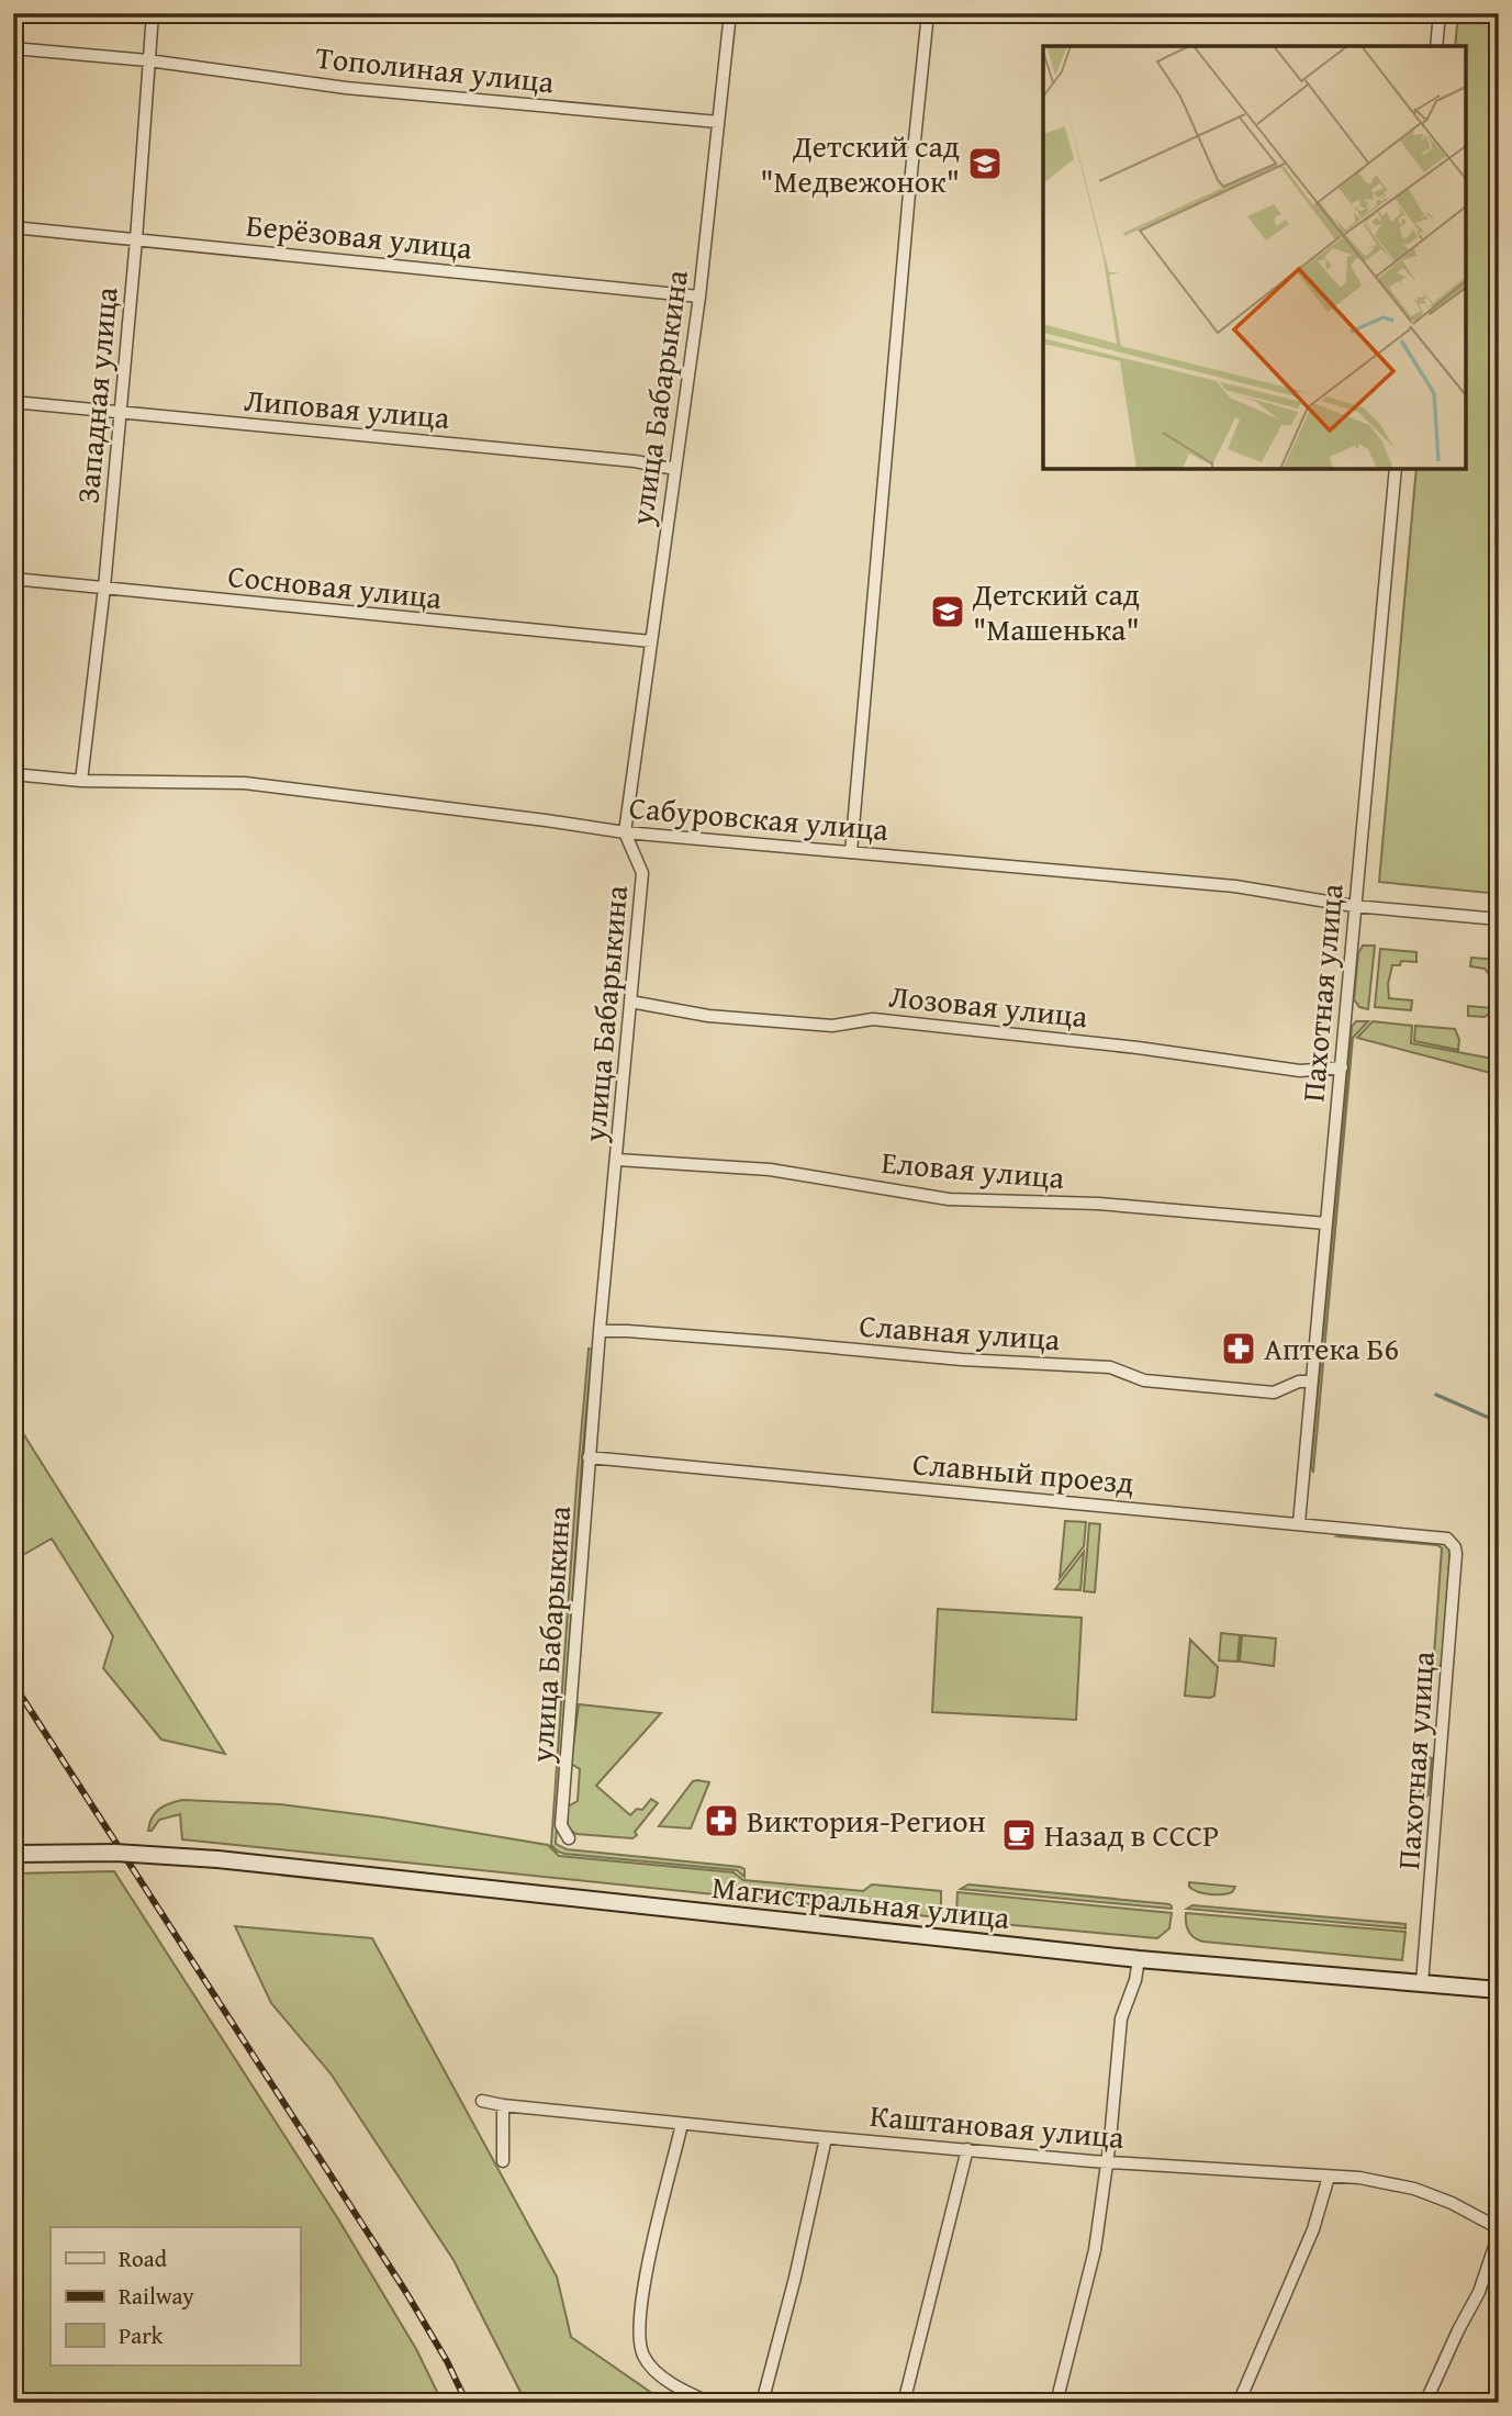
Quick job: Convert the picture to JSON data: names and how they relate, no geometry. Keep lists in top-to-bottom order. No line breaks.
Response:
{"streets":{"main road":["Магистральная улица"],"street":["Тополиная улица","Берёзовая улица","Западная улица","улица Бабарыкина","Липовая улица","Сосновая улица","Сабуровская улица","Пахотная улица","Лозовая улица","Еловая улица","Славная улица","Славный проезд","Каштановая улица"]},"crossings":[["Тополиная улица","Западная улица"],["Тополиная улица","улица Бабарыкина"],["Берёзовая улица","Западная улица"],["Берёзовая улица","улица Бабарыкина"],["Западная улица","Липовая улица"],["Западная улица","Сосновая улица"],["Западная улица","Сабуровская улица"],["улица Бабарыкина","Липовая улица"],["улица Бабарыкина","Сосновая улица"],["улица Бабарыкина","Сабуровская улица"],["улица Бабарыкина","Лозовая улица"],["улица Бабарыкина","Еловая улица"],["улица Бабарыкина","Славная улица"],["улица Бабарыкина","Славный проезд"],["Сабуровская улица","Пахотная улица"],["Пахотная улица","Лозовая улица"],["Пахотная улица","Еловая улица"],["Пахотная улица","Славная улица"],["Пахотная улица","Славный проезд"],["Пахотная улица","Магистральная улица"]],"places":{"school or university":["Детский сад \"Медвежонок\"","Детский сад \"Машенька\""],"pharmacy":["Аптека Б6","Виктория-Регион"],"cafe":["Назад в СССР"]},"legend":["Road","Railway","Park"]}
